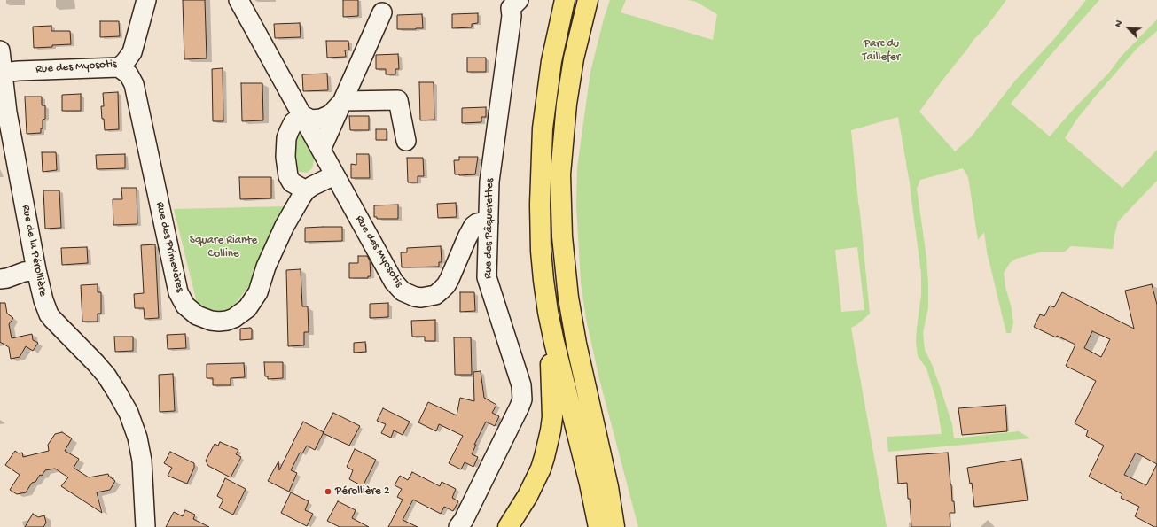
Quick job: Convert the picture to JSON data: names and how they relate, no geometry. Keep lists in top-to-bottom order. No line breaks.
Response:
{"streets":{"street":["Rue des Myosotis","Rue des Pâquerettes","Rue des Primevères","Rue de la Pérollière"]},"crossings":[["Rue des Myosotis","Rue des Pâquerettes"],["Rue des Myosotis","Rue des Primevères"],["Rue des Myosotis","Rue de la Pérollière"]],"parks":["Parc du Taillefer","Square Riante Colline"],"places":["Pérollière 2"],"north":"top left"}
